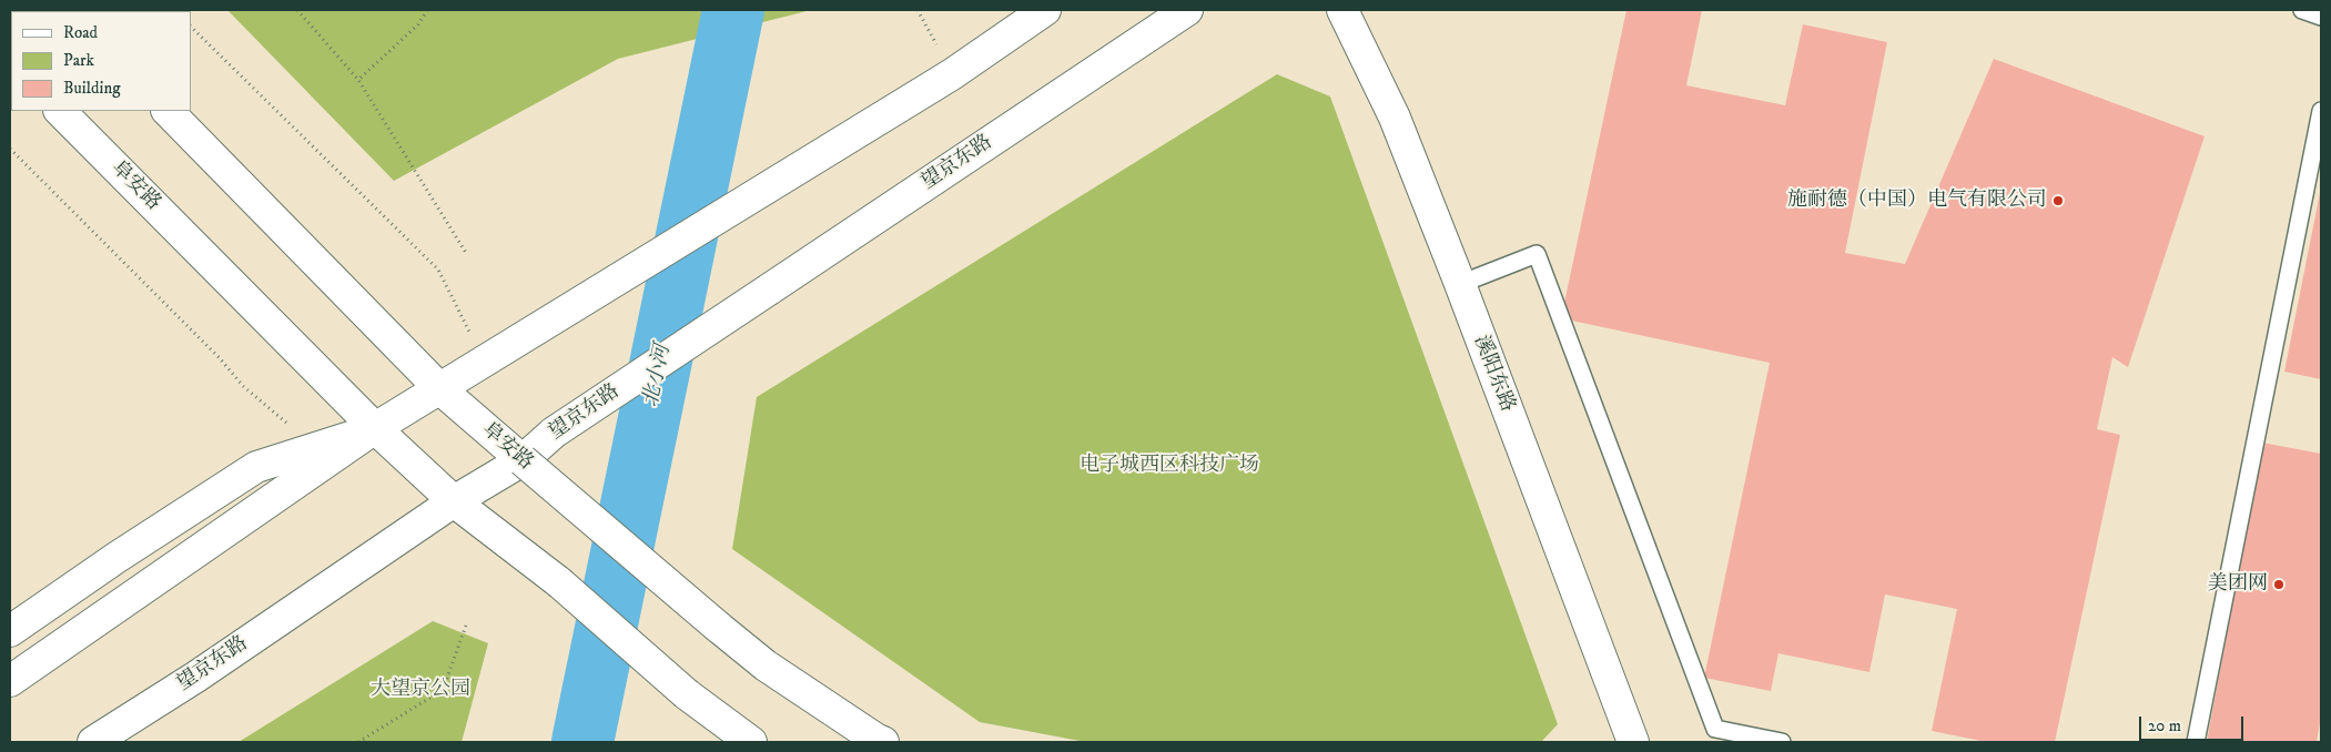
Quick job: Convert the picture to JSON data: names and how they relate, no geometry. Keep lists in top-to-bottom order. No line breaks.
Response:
{"streets":{"main road":["望京东路","阜安路","溪阳东路"]},"crossings":[["望京东路","阜安路"]],"water":["北小河"],"parks":["电子城西区科技广场","大望京公园"],"places":["施耐德（中国）电气有限公司","美团网"],"legend":["Road","Park","Building"],"scale_bar":"20 m"}
